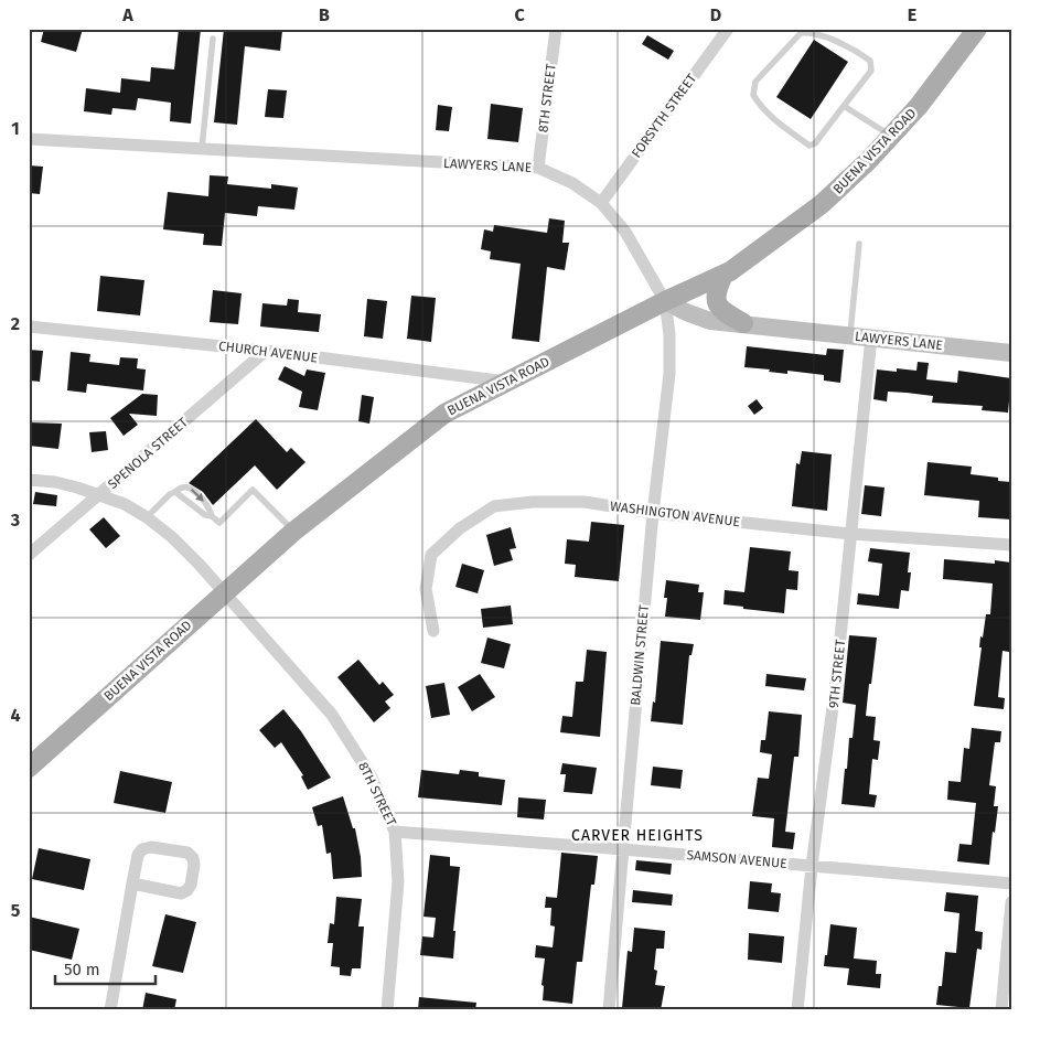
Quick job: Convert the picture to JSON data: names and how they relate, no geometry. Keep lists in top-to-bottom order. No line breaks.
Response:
{"streets":{"main road":["BUENA VISTA ROAD"],"street":["8TH STREET","FORSYTH STREET","LAWYERS LANE","CHURCH AVENUE","SPENOLA STREET","WASHINGTON AVENUE","BALDWIN STREET","9TH STREET","SAMSON AVENUE"]},"crossings":[["8TH STREET","BUENA VISTA ROAD"],["8TH STREET","LAWYERS LANE"],["8TH STREET","SPENOLA STREET"],["8TH STREET","SAMSON AVENUE"],["FORSYTH STREET","LAWYERS LANE"],["BUENA VISTA ROAD","LAWYERS LANE"],["BUENA VISTA ROAD","CHURCH AVENUE"],["BUENA VISTA ROAD","BALDWIN STREET"],["LAWYERS LANE","BALDWIN STREET"],["LAWYERS LANE","9TH STREET"],["CHURCH AVENUE","SPENOLA STREET"],["WASHINGTON AVENUE","BALDWIN STREET"],["WASHINGTON AVENUE","9TH STREET"],["BALDWIN STREET","SAMSON AVENUE"],["9TH STREET","SAMSON AVENUE"]],"districts":["CARVER HEIGHTS"],"scale_bar":"50 m","grid":{"columns":["A","B","C","D","E"],"rows":["1","2","3","4","5"]}}
